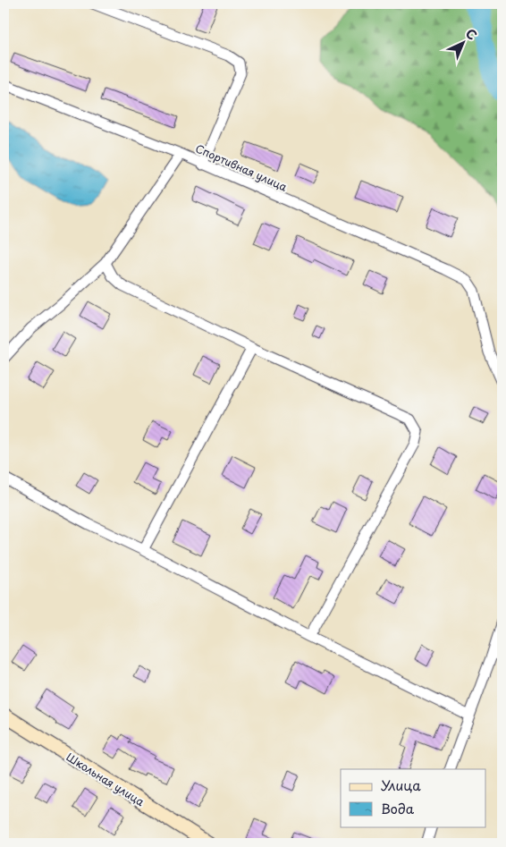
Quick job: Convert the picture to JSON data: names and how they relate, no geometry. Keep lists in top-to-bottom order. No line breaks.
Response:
{"streets":{"street":["Спортивная улица","Школьная улица"]},"legend":["Улица","Вода"],"north":"top right"}
